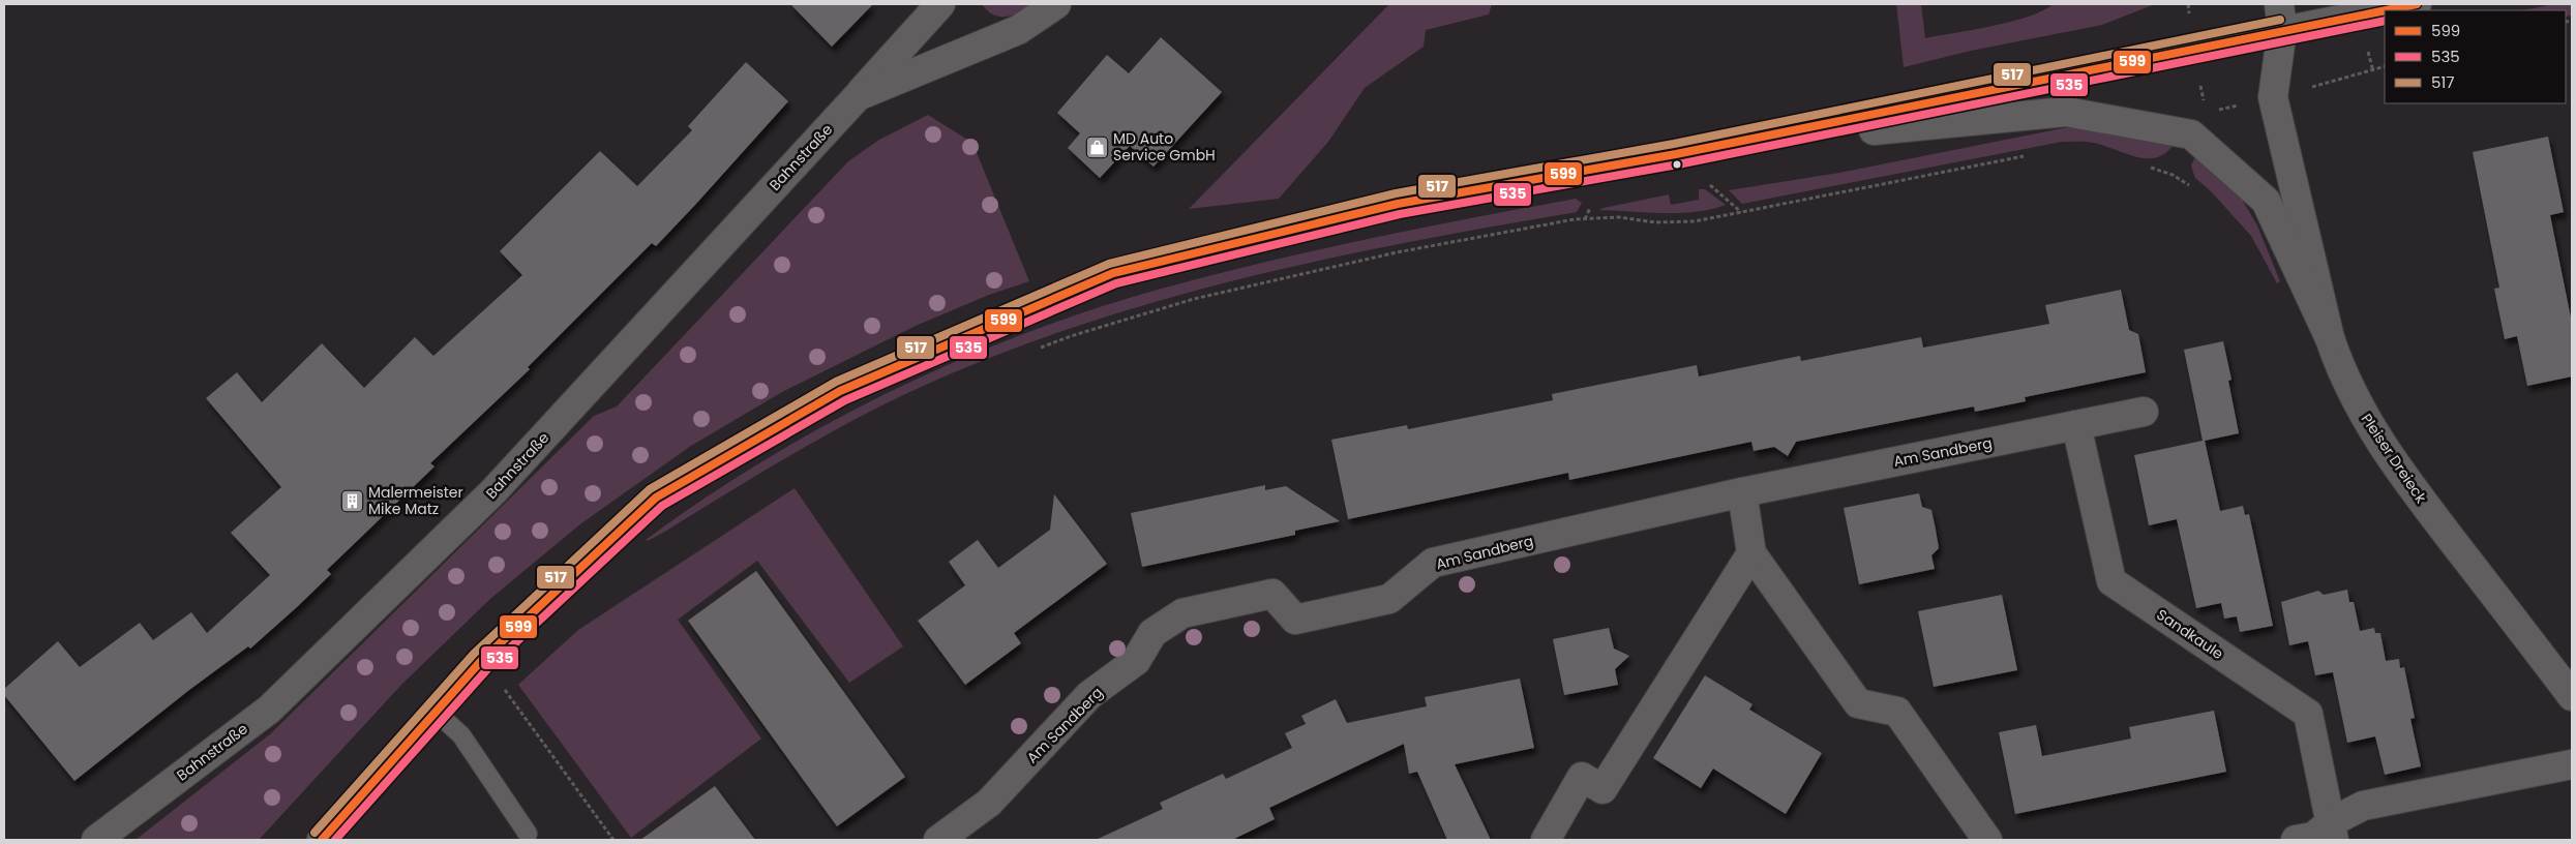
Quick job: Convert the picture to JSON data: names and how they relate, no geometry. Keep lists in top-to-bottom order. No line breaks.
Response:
{"streets":{"street":["Bahnstraße","Am Sandberg","Pleiser Dreieck","Sandkaule"]},"crossings":[["Am Sandberg","Sandkaule"]],"places":{"shop":["MD Auto Service GmbH"],"building":["Malermeister Mike Matz"]},"lines":["transit line 599","transit line 517","transit line 535"],"legend":["599","535","517"]}
